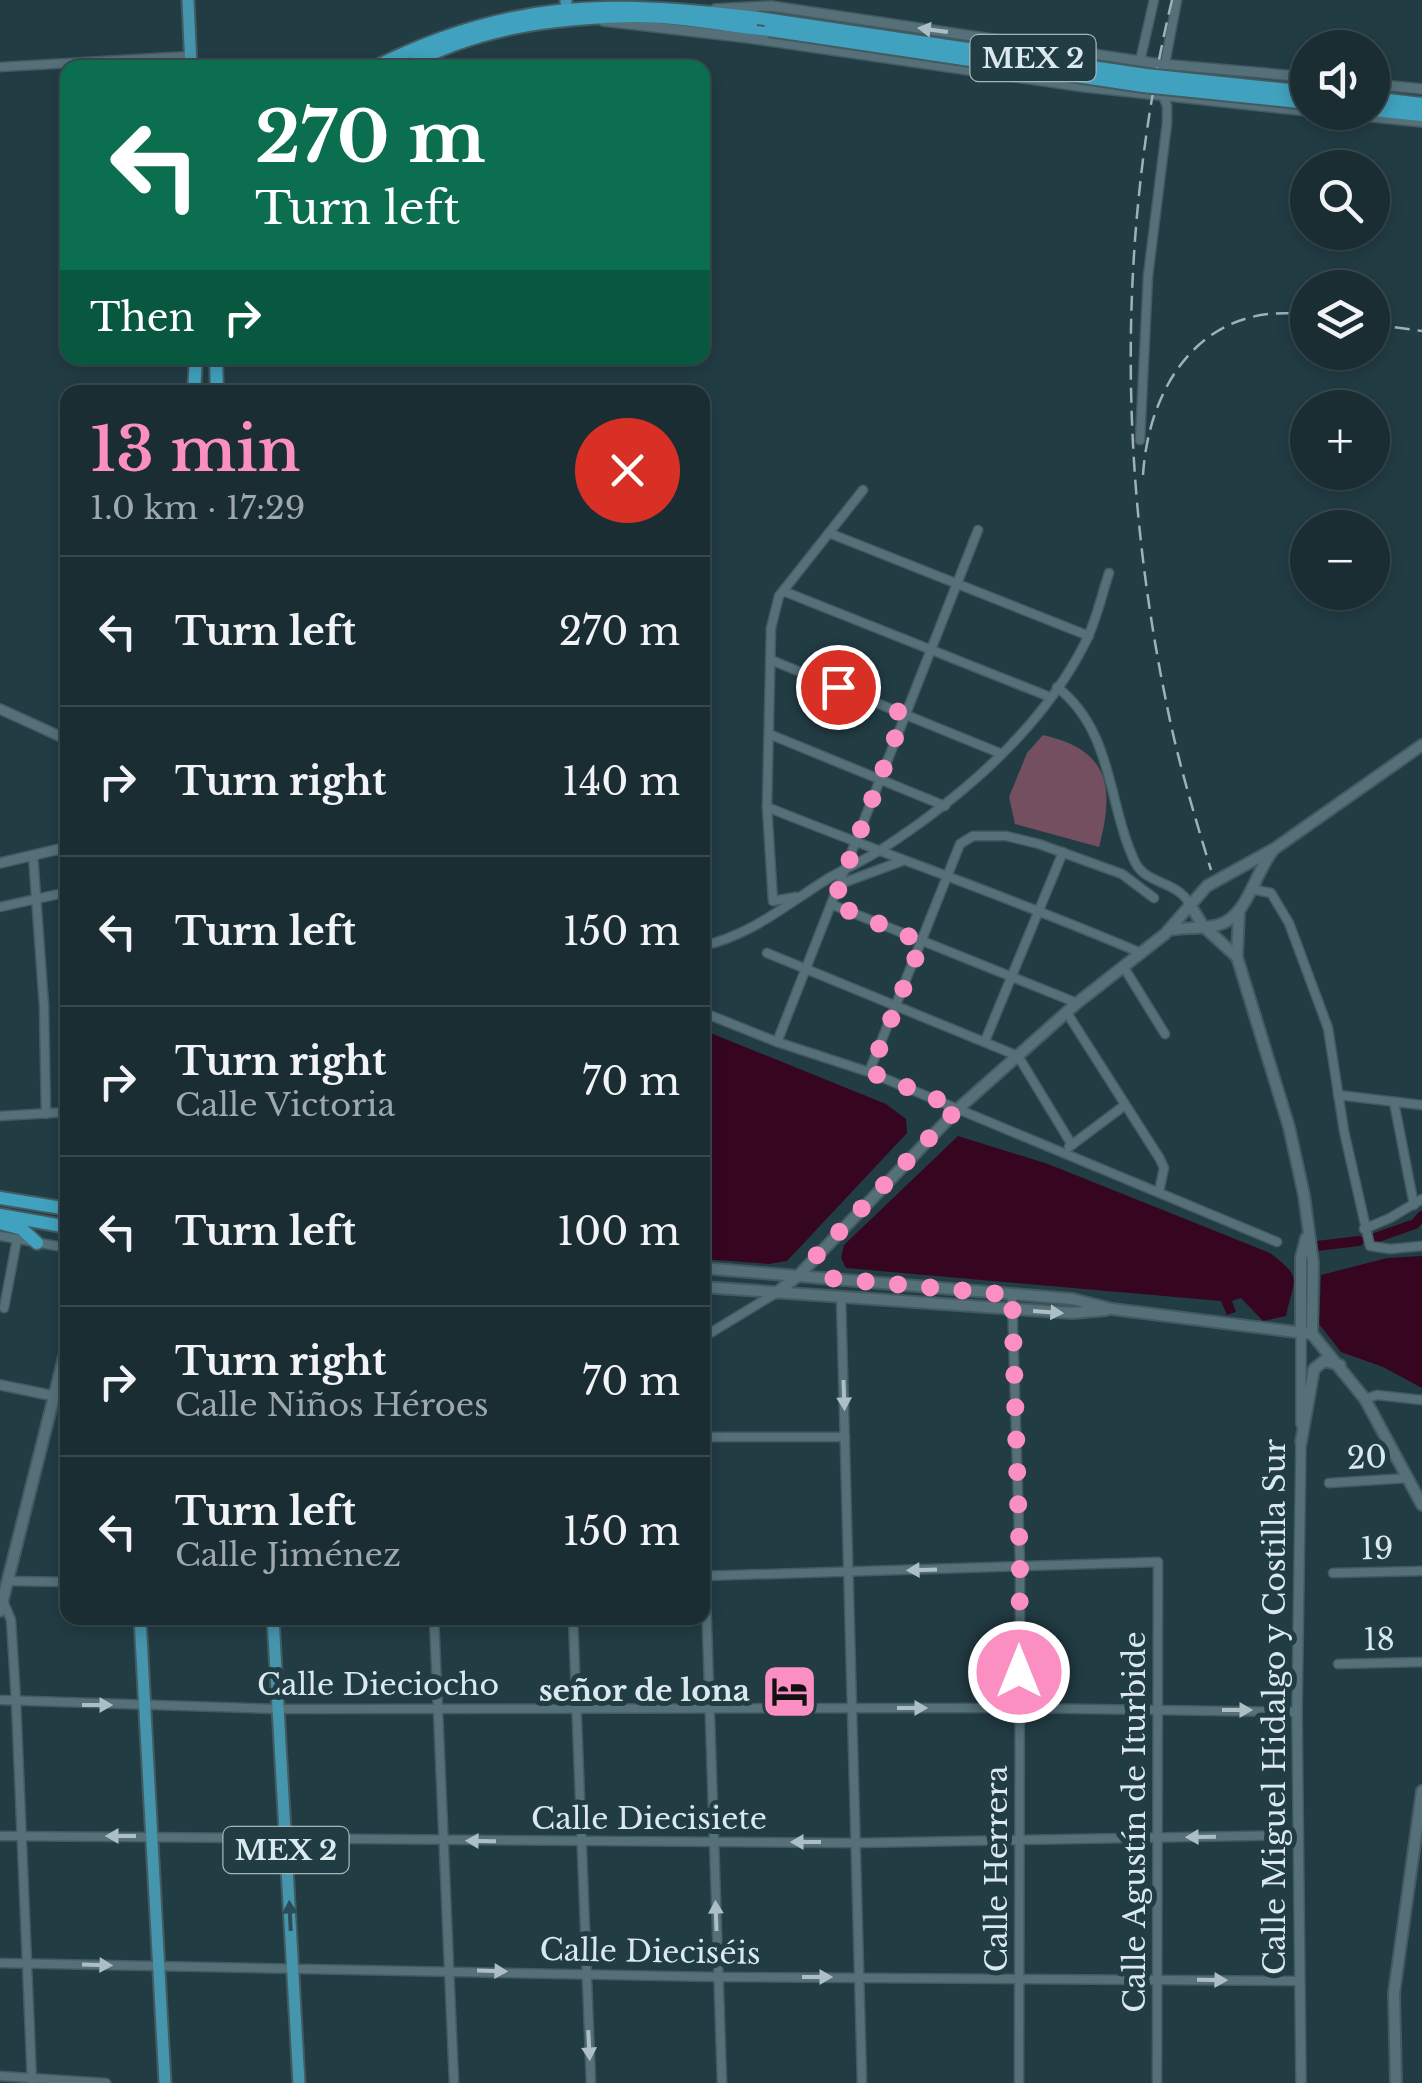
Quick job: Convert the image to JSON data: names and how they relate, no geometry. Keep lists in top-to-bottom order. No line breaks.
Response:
{"streets":{"highway":["MEX 2"],"street":["20","19","18","Calle Dieciocho","Calle Miguel Hidalgo y Costilla Sur","Calle Diecisiete","Calle Agustín de Iturbide","Calle Herrera","Calle Dieciséis"]},"crossings":[["MEX 2","Calle Dieciocho"],["MEX 2","Calle Diecisiete"],["MEX 2","Calle Dieciséis"],["Calle Dieciocho","Calle Miguel Hidalgo y Costilla Sur"],["Calle Dieciocho","Calle Agustín de Iturbide"],["Calle Dieciocho","Calle Herrera"],["Calle Miguel Hidalgo y Costilla Sur","Calle Diecisiete"],["Calle Miguel Hidalgo y Costilla Sur","Calle Dieciséis"],["Calle Diecisiete","Calle Agustín de Iturbide"],["Calle Diecisiete","Calle Herrera"],["Calle Agustín de Iturbide","Calle Herrera"],["Calle Agustín de Iturbide","Calle Dieciséis"],["Calle Herrera","Calle Dieciséis"]],"one_way":["Calle Diecisiete","Calle Dieciséis"],"places":{"hotel":["señor de lona"]},"page":{"map_buttons":["+","−"],"turn":["270 m","Turn left"],"then":"Then","heading":["13 min","1.0 km · 17:29"],"list":[{"name":"Turn left","value":"270 m"},{"name":"Turn right","value":"140 m"},{"name":"Turn left","value":"150 m"},{"name":"Turn right","note":"Calle Victoria","value":"70 m"},{"name":"Turn left","value":"100 m"},{"name":"Turn right","note":"Calle Niños Héroes","value":"70 m"},{"name":"Turn left","note":"Calle Jiménez","value":"150 m"}]}}
